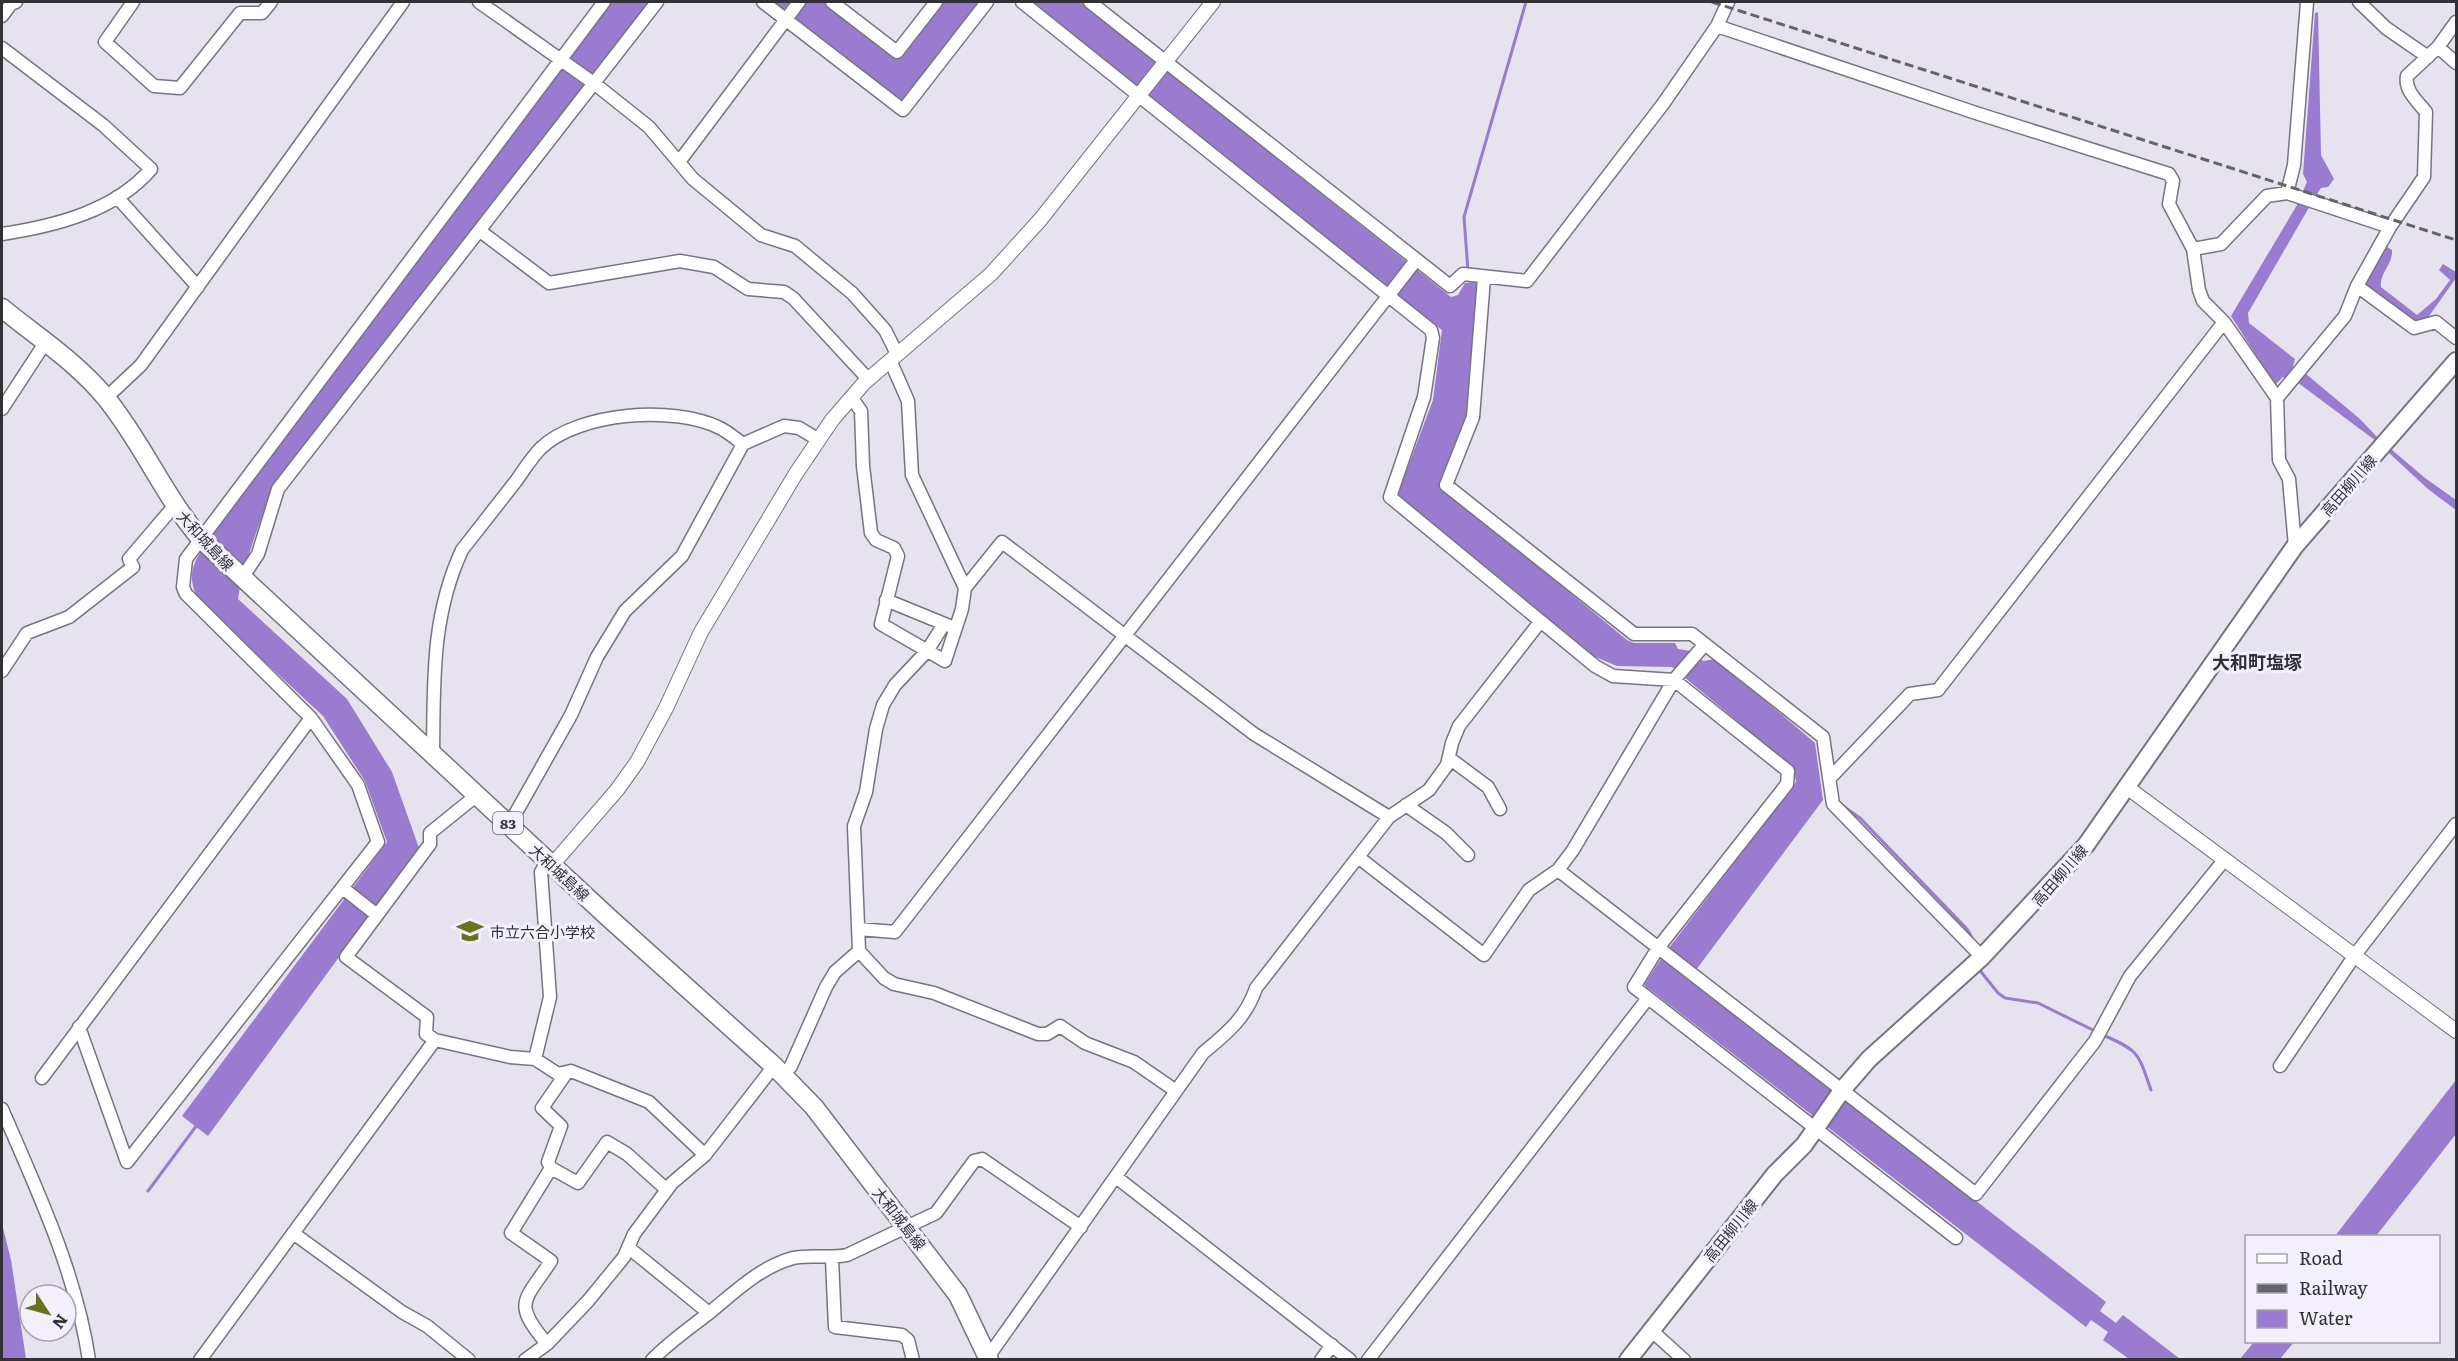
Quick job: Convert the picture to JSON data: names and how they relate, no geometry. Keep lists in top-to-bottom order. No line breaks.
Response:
{"streets":{"main road":["高田柳川線","大和城島線","83"]},"districts":["大和町塩塚"],"places":{"school or university":["市立六合小学校"]},"legend":["Road","Railway","Water"],"north":"bottom right"}
